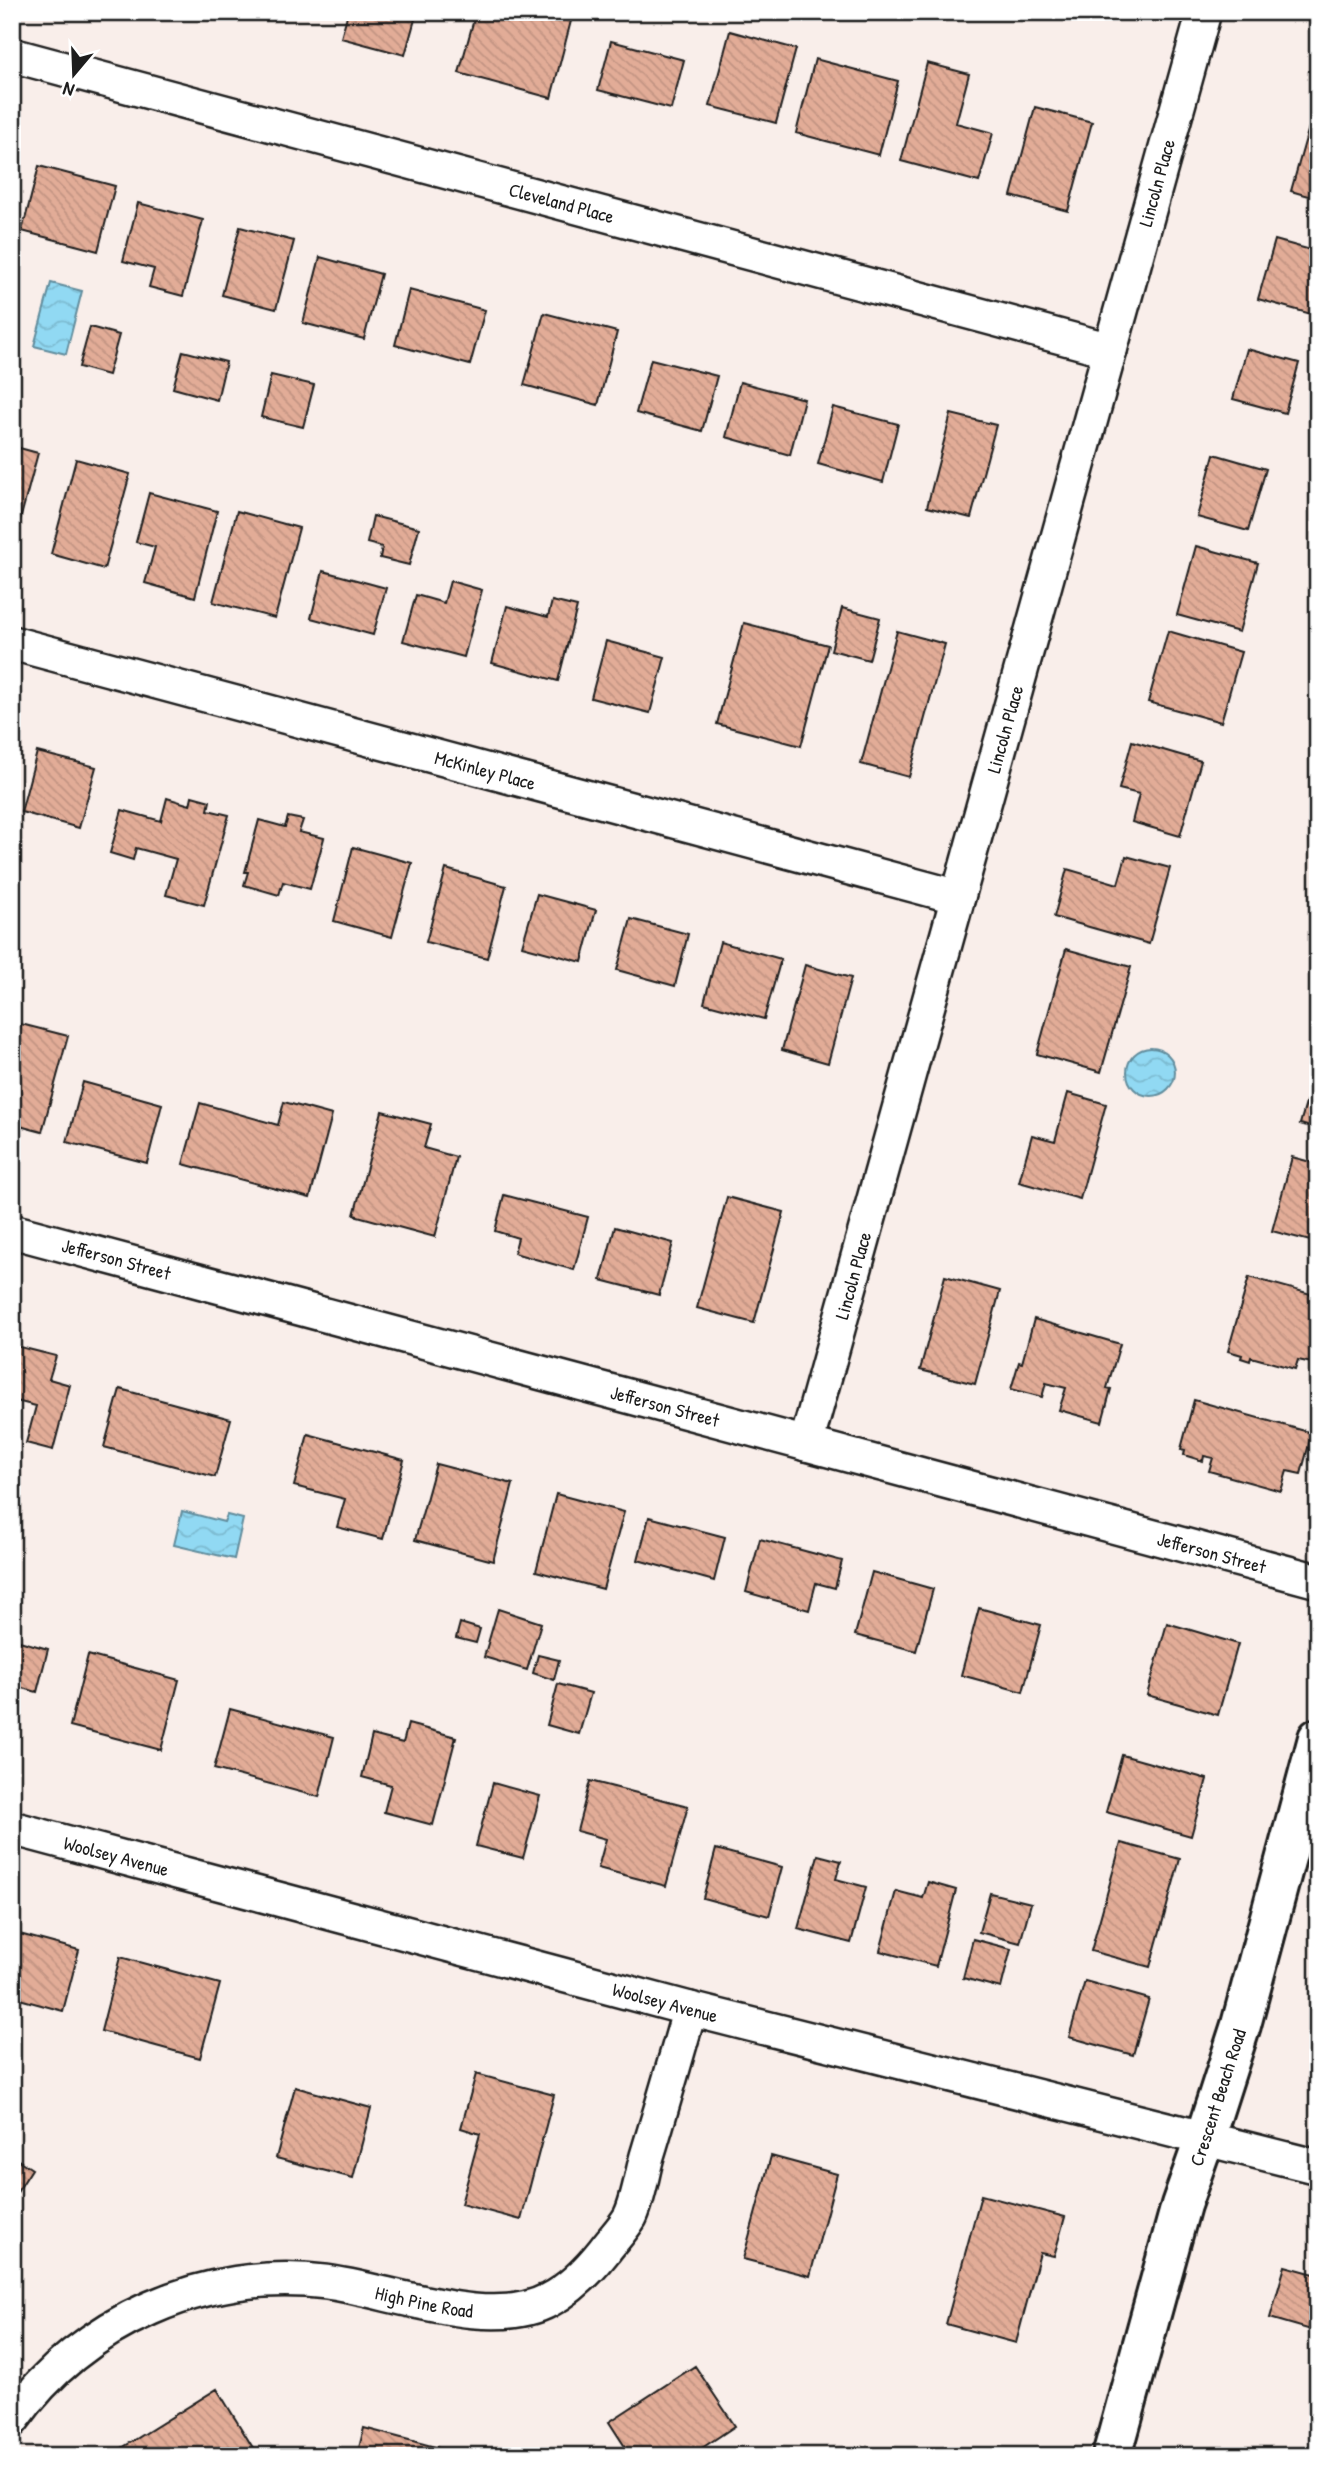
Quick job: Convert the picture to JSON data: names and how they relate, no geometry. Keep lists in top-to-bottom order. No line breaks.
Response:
{"streets":{"street":["Lincoln Place","Cleveland Place","McKinley Place","Jefferson Street","Woolsey Avenue","Crescent Beach Road","High Pine Road"]},"crossings":[["Lincoln Place","Cleveland Place"],["Lincoln Place","McKinley Place"],["Lincoln Place","Jefferson Street"],["Woolsey Avenue","Crescent Beach Road"],["Woolsey Avenue","High Pine Road"]],"north":"bottom"}
